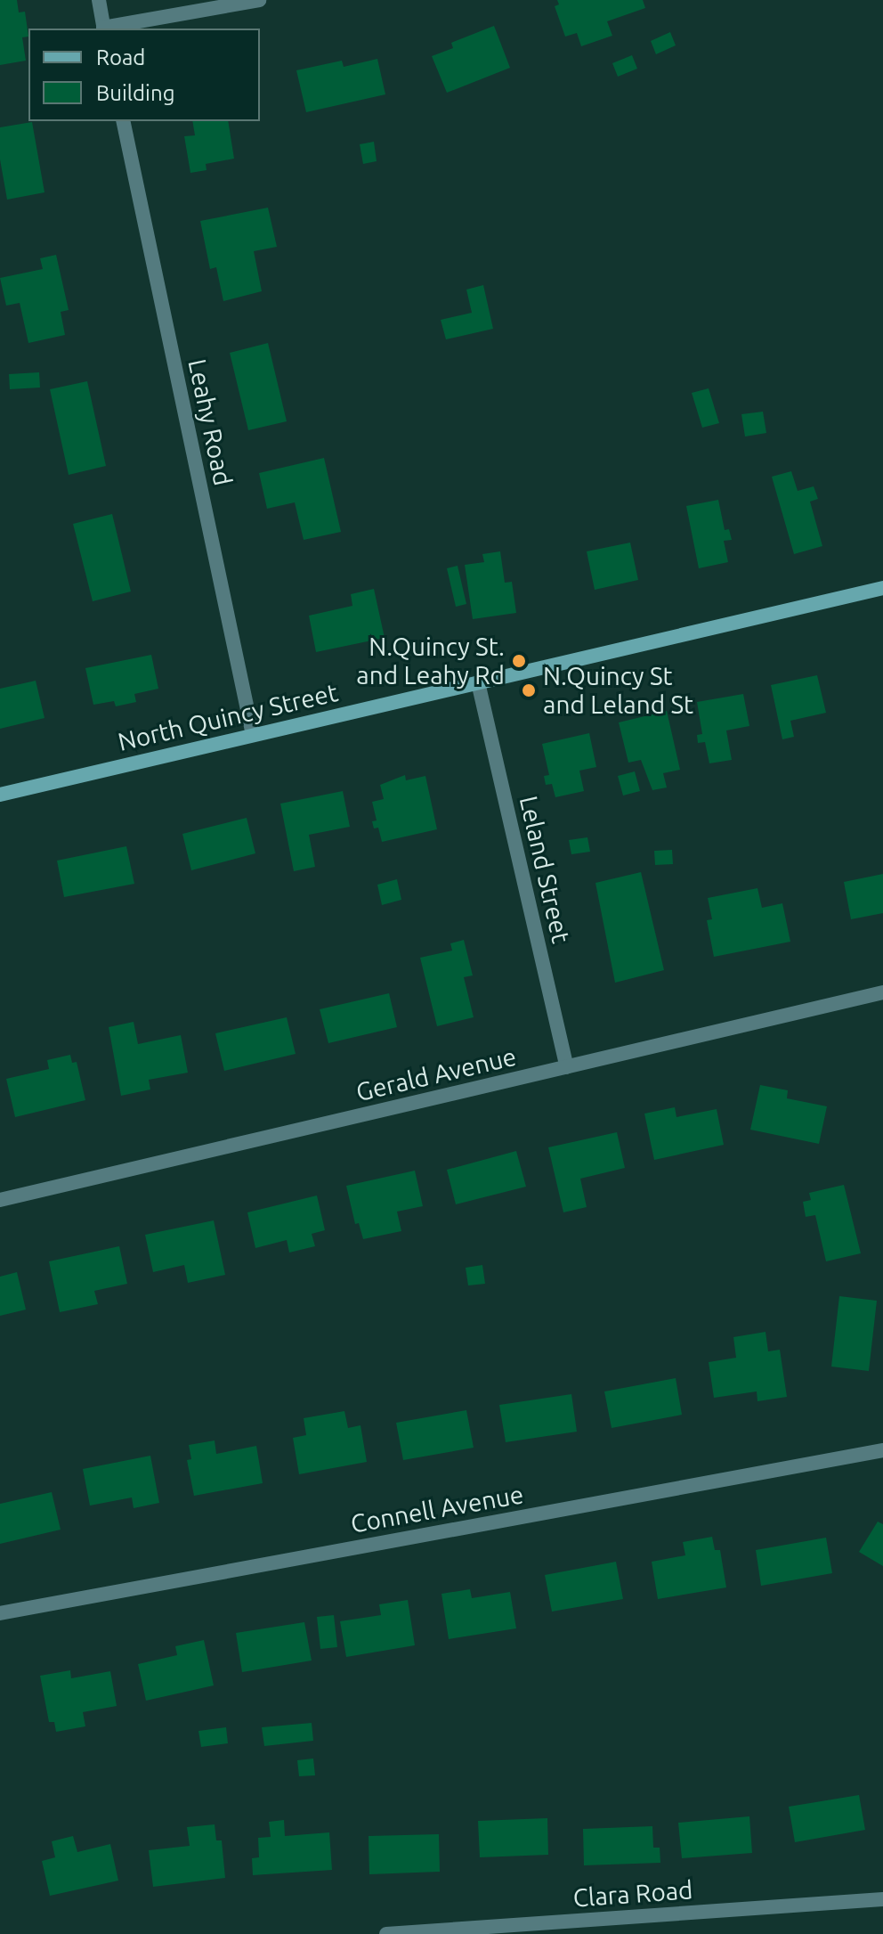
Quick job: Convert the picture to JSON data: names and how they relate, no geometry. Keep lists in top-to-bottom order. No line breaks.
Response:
{"streets":{"main road":["North Quincy Street"],"street":["Leahy Road","Leland Street","Gerald Avenue","Connell Avenue","Clara Road"]},"crossings":[["Leahy Road","North Quincy Street"],["North Quincy Street","Leland Street"],["Leland Street","Gerald Avenue"]],"places":["N.Quincy St. and Leahy Rd","N.Quincy St and Leland St"],"legend":["Road","Building"]}
